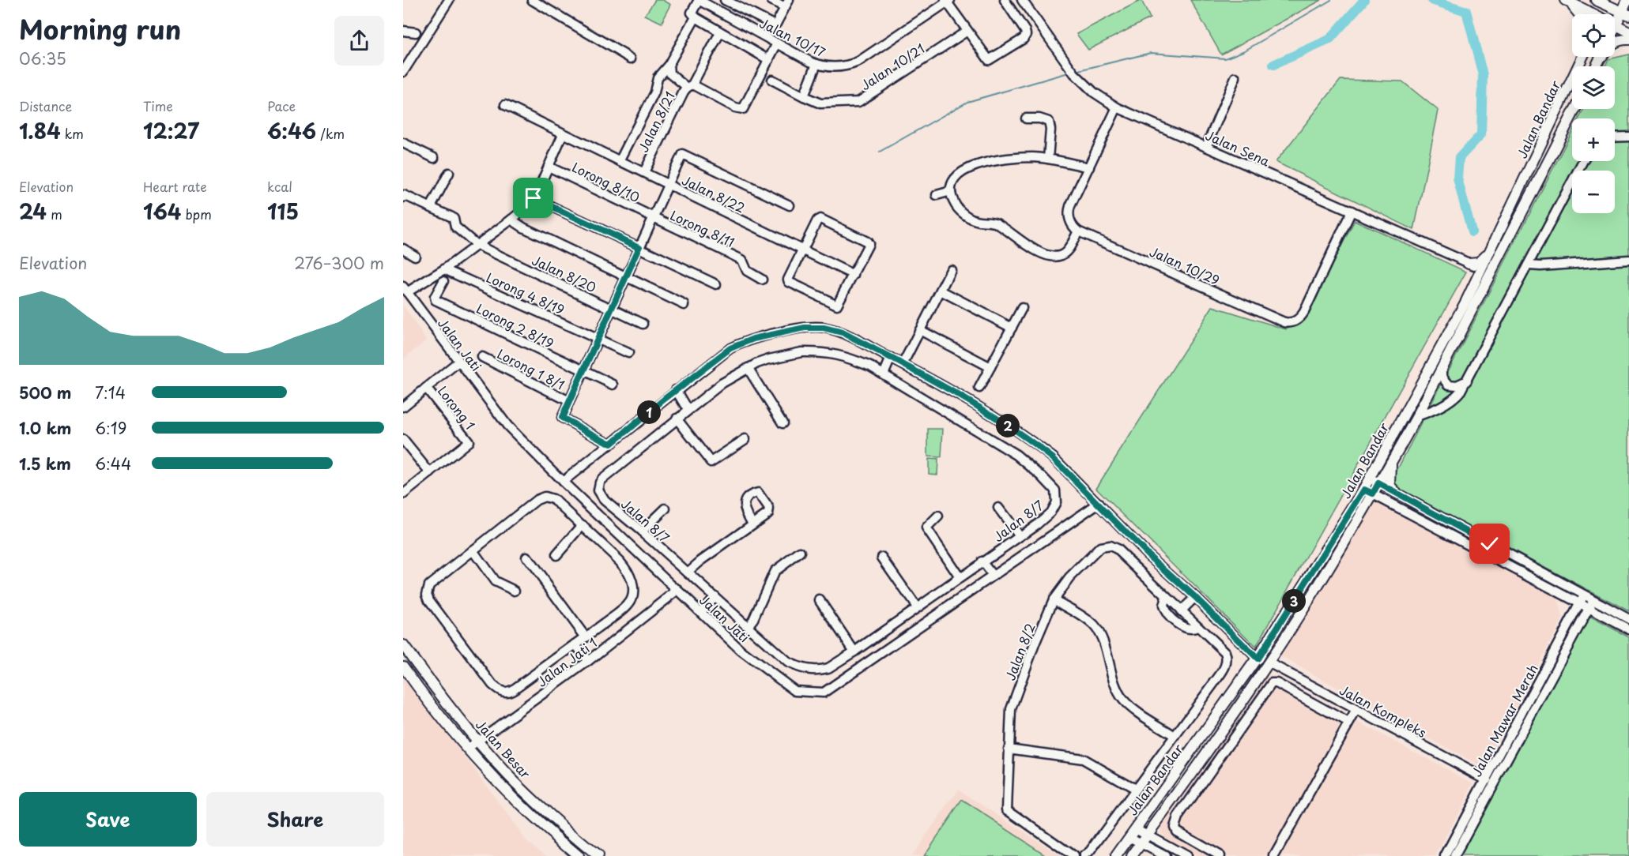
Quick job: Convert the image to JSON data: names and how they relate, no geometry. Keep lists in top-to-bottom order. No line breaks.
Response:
{"streets":{"main road":["Jalan Bandar","Jalan Besar"],"street":["Jalan 10/17","Jalan 10/21","Jalan 8/21","Jalan Sena","Lorong 8/10","Jalan 8/22","Lorong 8/11","Jalan 10/29","Jalan 8/20","Lorong 4 8/19","Lorong 2 8/19","Jalan Jati","Lorong 1 8/1","Lorong 1","Jalan 8/7","Jalan 8/2","Jalan Jati 1","Jalan Kompleks","Jalan Mawar Merah"]},"crossings":[["Jalan Bandar","Jalan Sena"],["Jalan Bandar","Jalan Kompleks"],["Jalan 8/21","Jalan 8/22"],["Jalan Sena","Jalan 10/29"],["Lorong 8/10","Lorong 8/11"],["Jalan Jati","Jalan Jati 1"],["Jalan Jati 1","Jalan Besar"],["Jalan Kompleks","Jalan Mawar Merah"]],"page":{"heading":["Morning run","06:35"],"map_buttons":["+","−"],"stats":[["Distance","1.84 km"],["Time","12:27"],["Pace","6:46 /km"],["Elevation","24 m"],["Heart rate","164 bpm"],["kcal","115"]],"chart":["Elevation","276–300 m"],"list":[{"name":"500 m","note":"7:14"},{"name":"1.0 km","note":"6:19"},{"name":"1.5 km","note":"6:44"}],"pins":["1","2","3"],"buttons":["Save","Share"]}}
